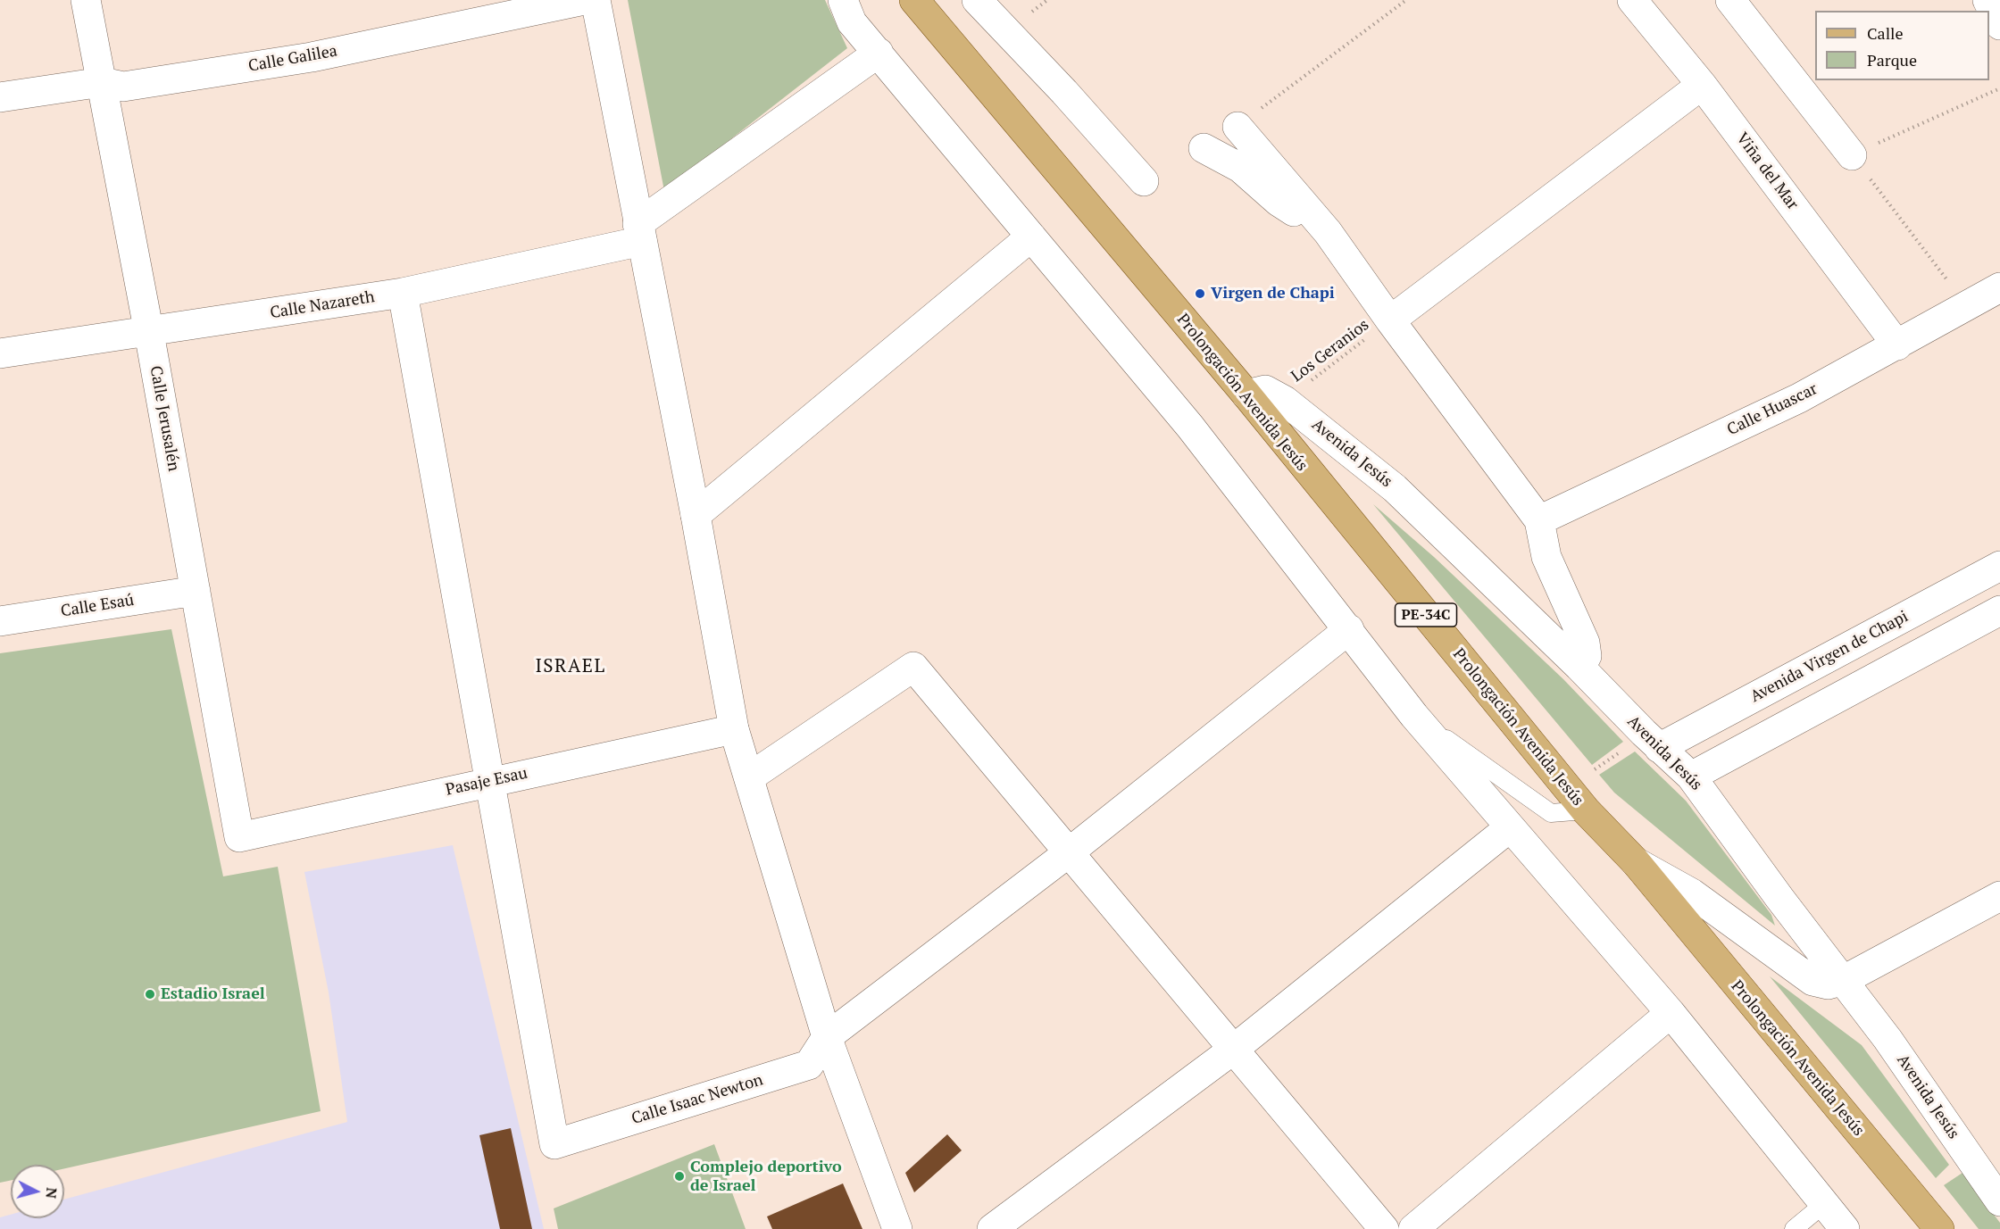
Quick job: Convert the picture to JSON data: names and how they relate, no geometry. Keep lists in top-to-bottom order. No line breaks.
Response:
{"streets":{"main road":["Prolongación Avenida Jesús","PE-34C"],"street":["Calle Galilea","Viña del Mar","Calle Nazareth","Calle Huascar","Calle Jerusalén","Avenida Jesús","Calle Esaú","Avenida Virgen de Chapi","Pasaje Esau","Calle Isaac Newton"],"path":["Los Geranios"]},"crossings":[["Calle Galilea","Calle Jerusalén"],["Viña del Mar","Calle Huascar"],["Calle Nazareth","Calle Jerusalén"],["Los Geranios","Avenida Jesús"],["Prolongación Avenida Jesús","Avenida Jesús"],["Calle Jerusalén","Calle Esaú"],["Calle Jerusalén","Pasaje Esau"],["Avenida Jesús","Avenida Virgen de Chapi"],["Pasaje Esau","Calle Isaac Newton"]],"districts":["ISRAEL"],"places":["Virgen de Chapi","Estadio Israel","Complejo deportivo de Israel"],"legend":["Calle","Parque"],"north":"right"}
